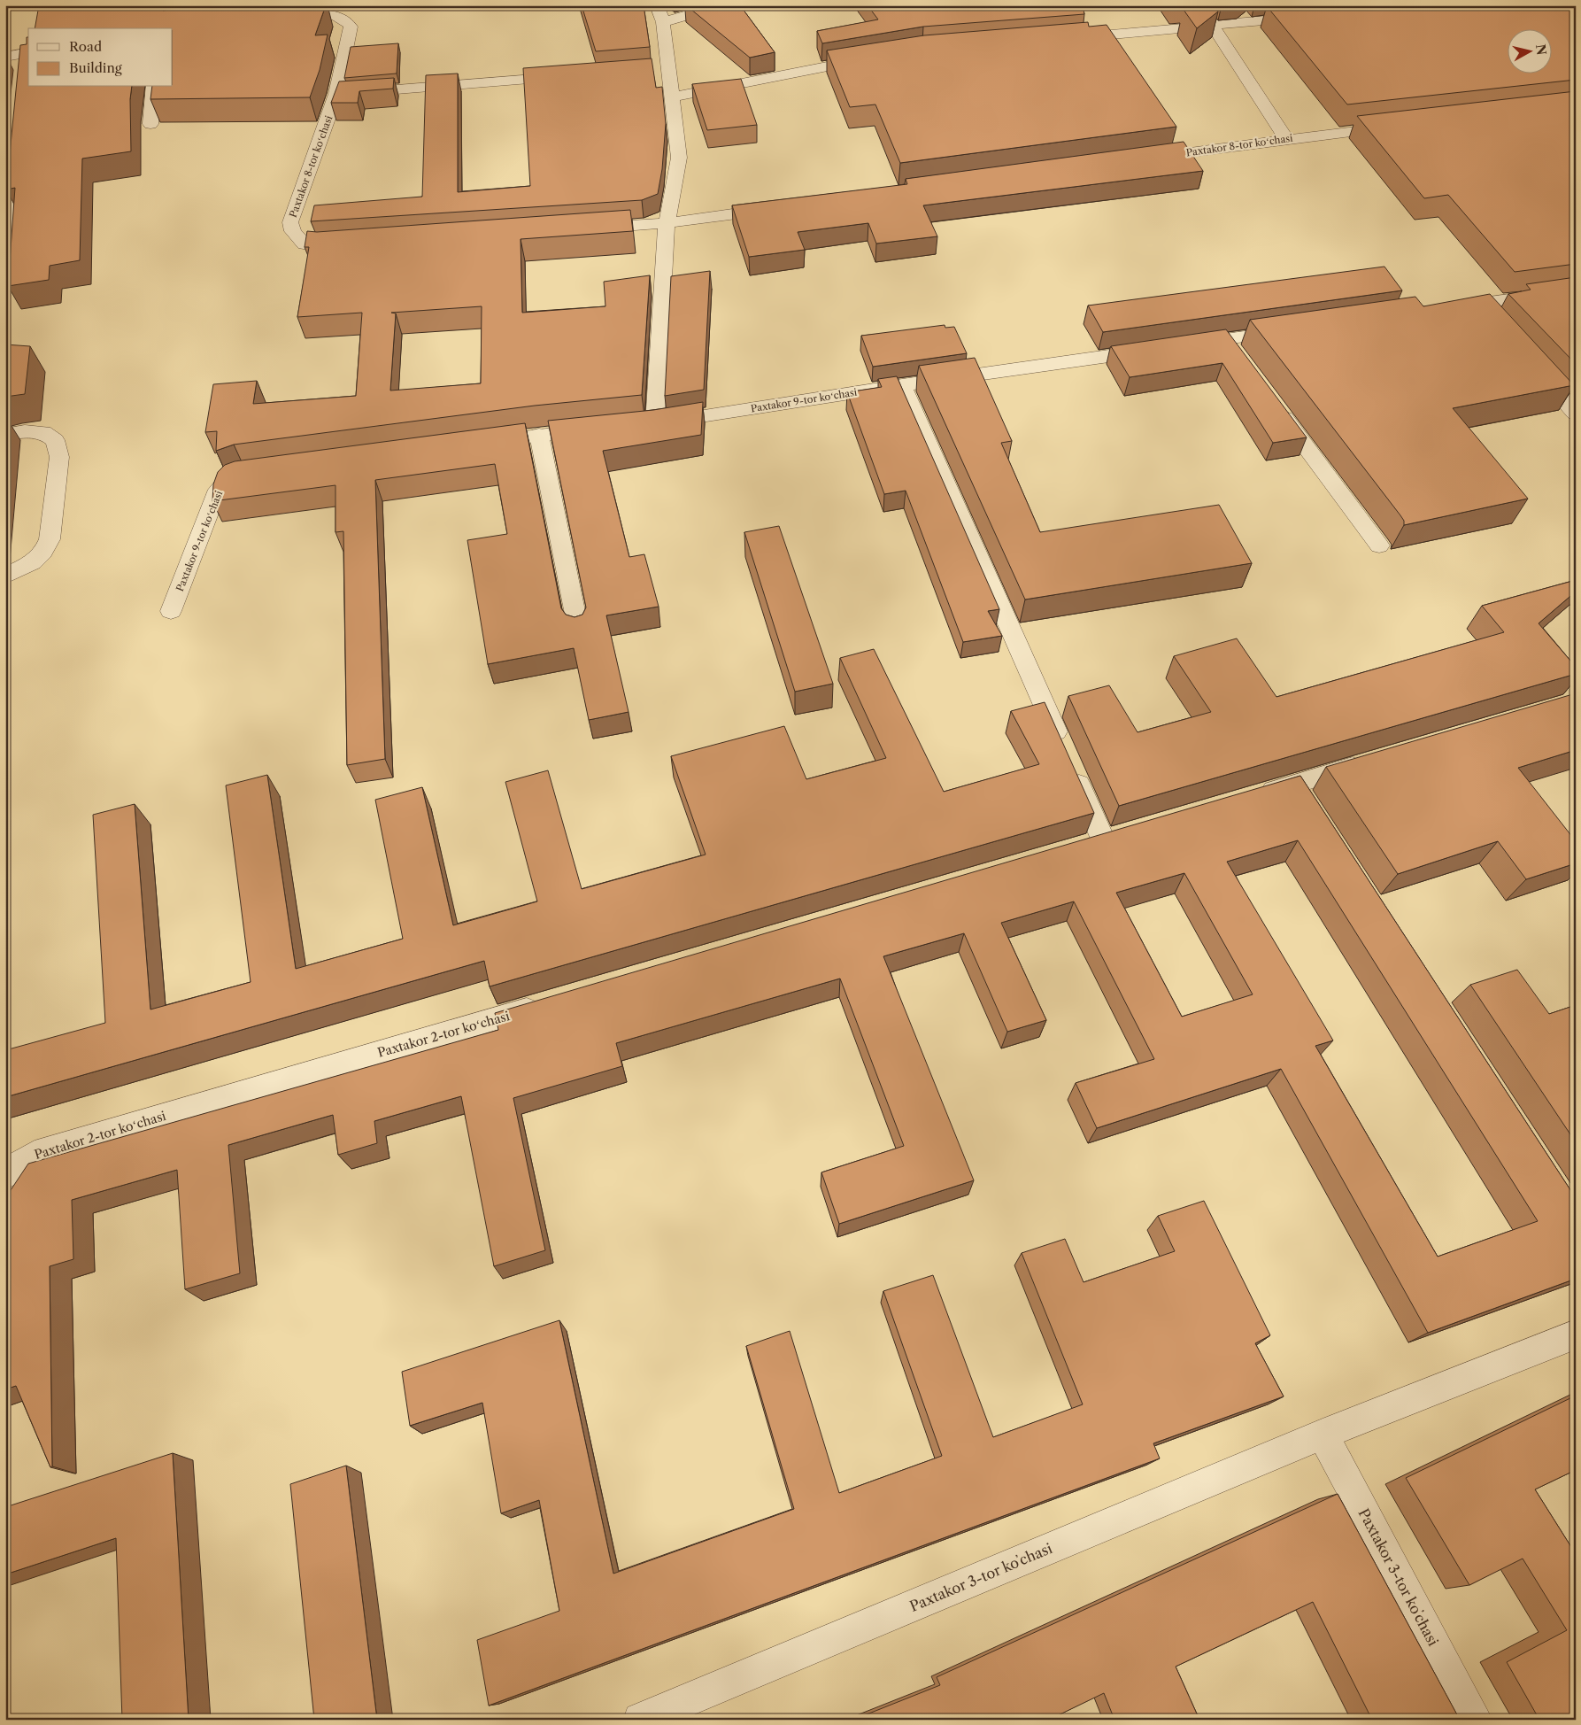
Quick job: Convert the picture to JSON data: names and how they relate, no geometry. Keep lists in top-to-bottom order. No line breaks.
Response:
{"streets":{"street":["Paxtakor 8-tor koʻchasi","Paxtakor 9-tor koʻchasi","Paxtakor 2-tor koʻchasi","Paxtakor 3-tor koʼchasi"]},"legend":["Road","Building"],"north":"right"}
